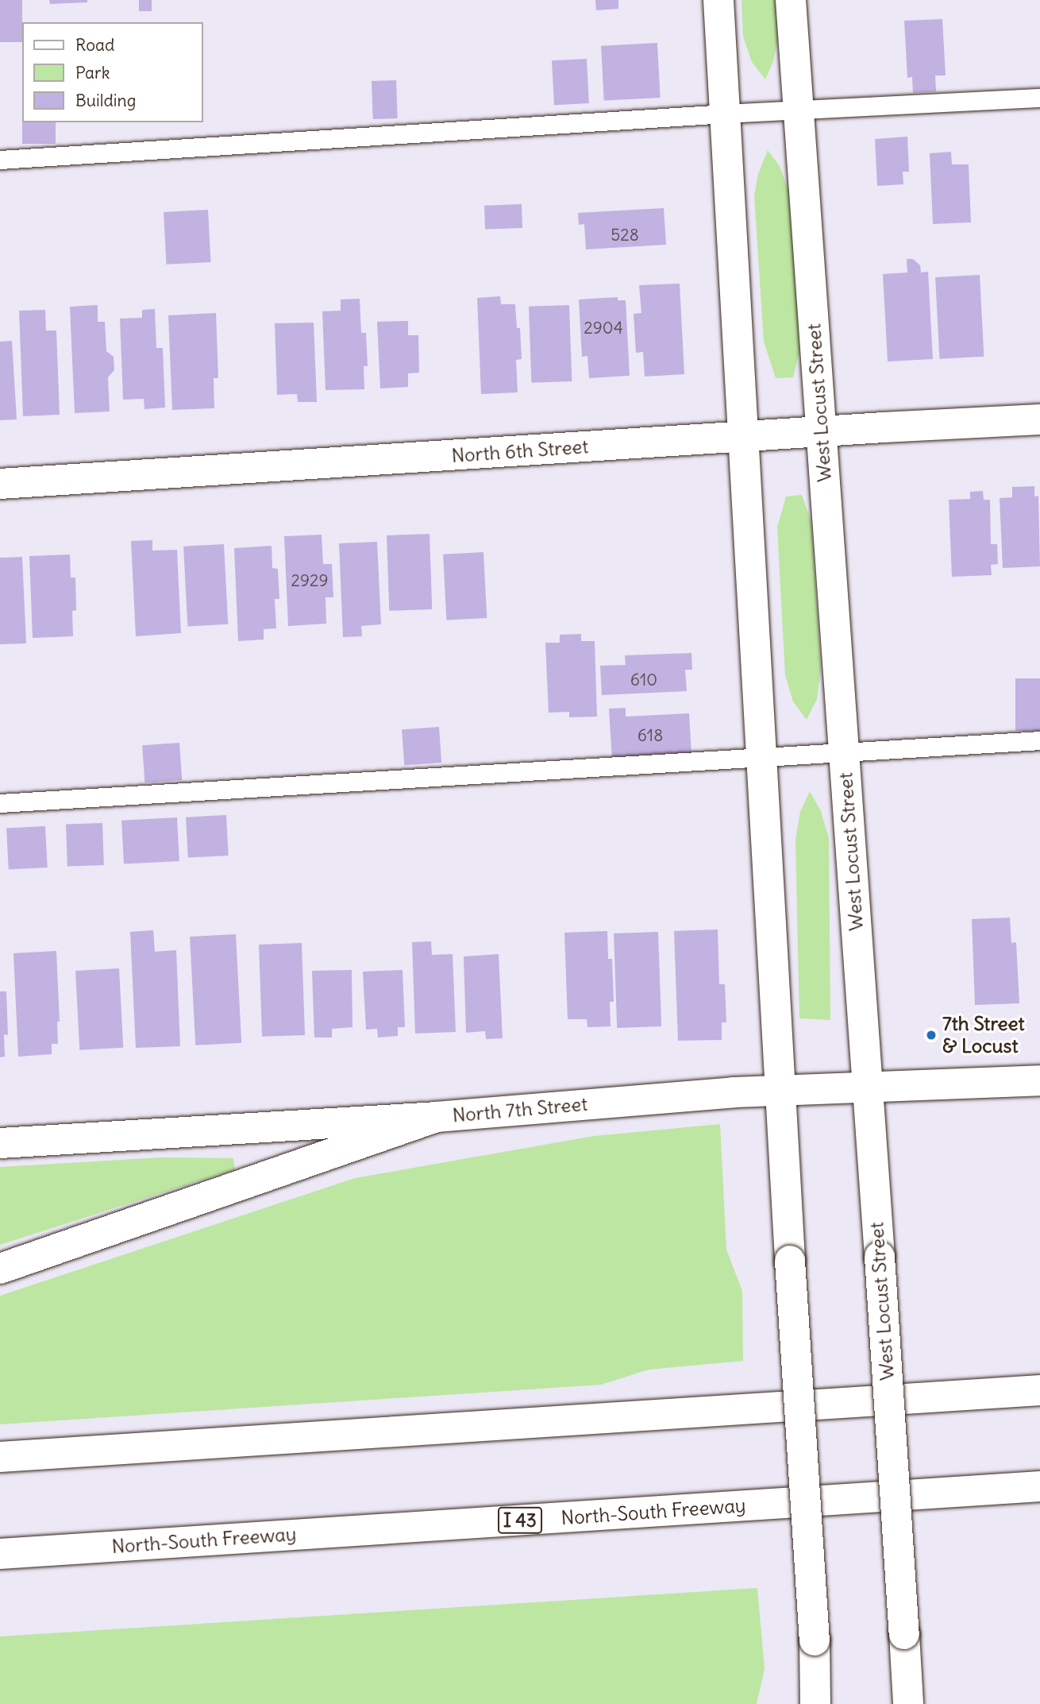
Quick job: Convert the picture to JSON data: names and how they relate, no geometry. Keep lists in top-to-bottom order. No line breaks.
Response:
{"streets":{"main road":["West Locust Street","North 6th Street","North 7th Street","North-South Freeway","I 43"]},"crossings":[["West Locust Street","North 6th Street"],["West Locust Street","North 7th Street"]],"places":["7th Street & Locust"],"house_numbers":["528","2904","2929","610","618"],"legend":["Road","Park","Building"]}
